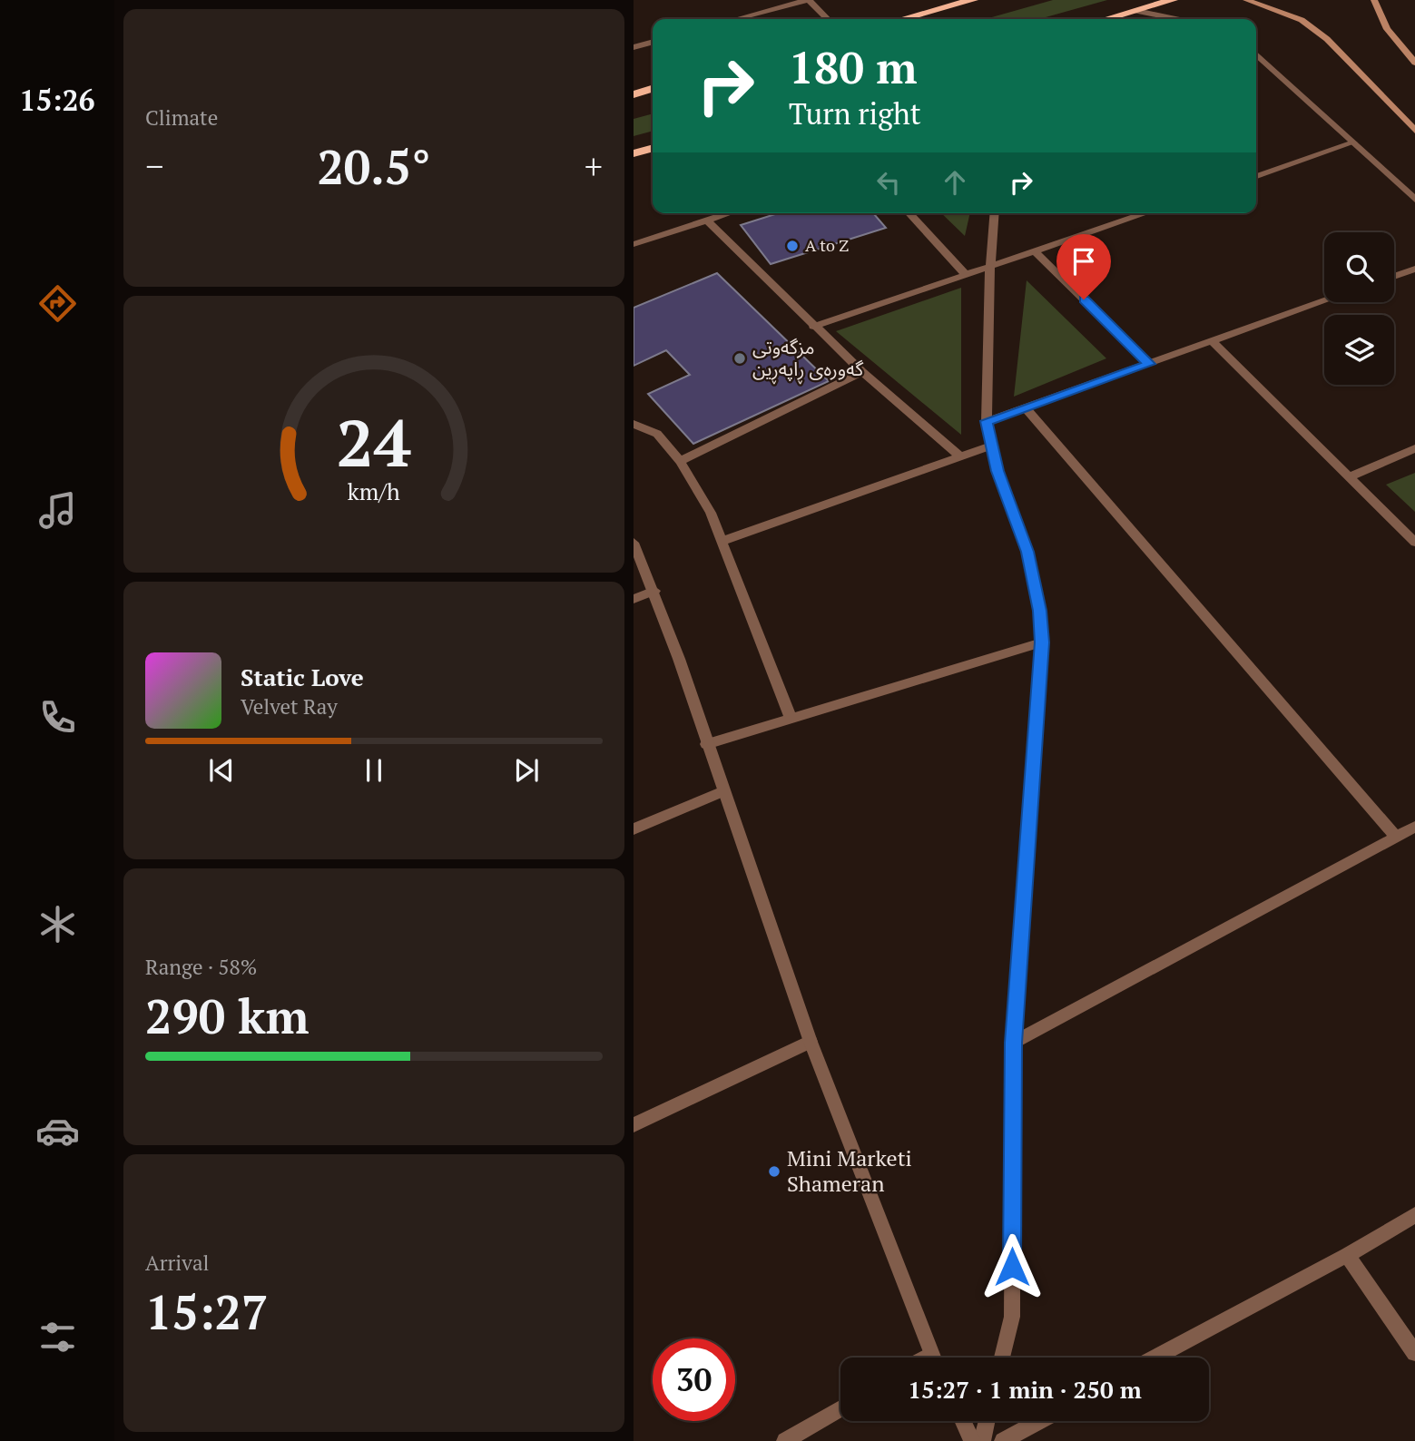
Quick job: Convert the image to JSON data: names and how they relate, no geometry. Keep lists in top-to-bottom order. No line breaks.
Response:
{"places":["A to Z","مزگەوتی گەورەی ڕاپەڕین","Mini Marketi Shameran"],"page":{"tabs":"15:26","tile":["Climate",["Range · 58%","290 km"],["Arrival","15:27"]],"turn":["180 m","Turn right"],"heat":["−","20.5°","+"],"song":["Static Love","Velvet Ray"],"limit":"30","trip":"15:27 · 1 min · 250 m","gauge":["24","km/h"]}}
